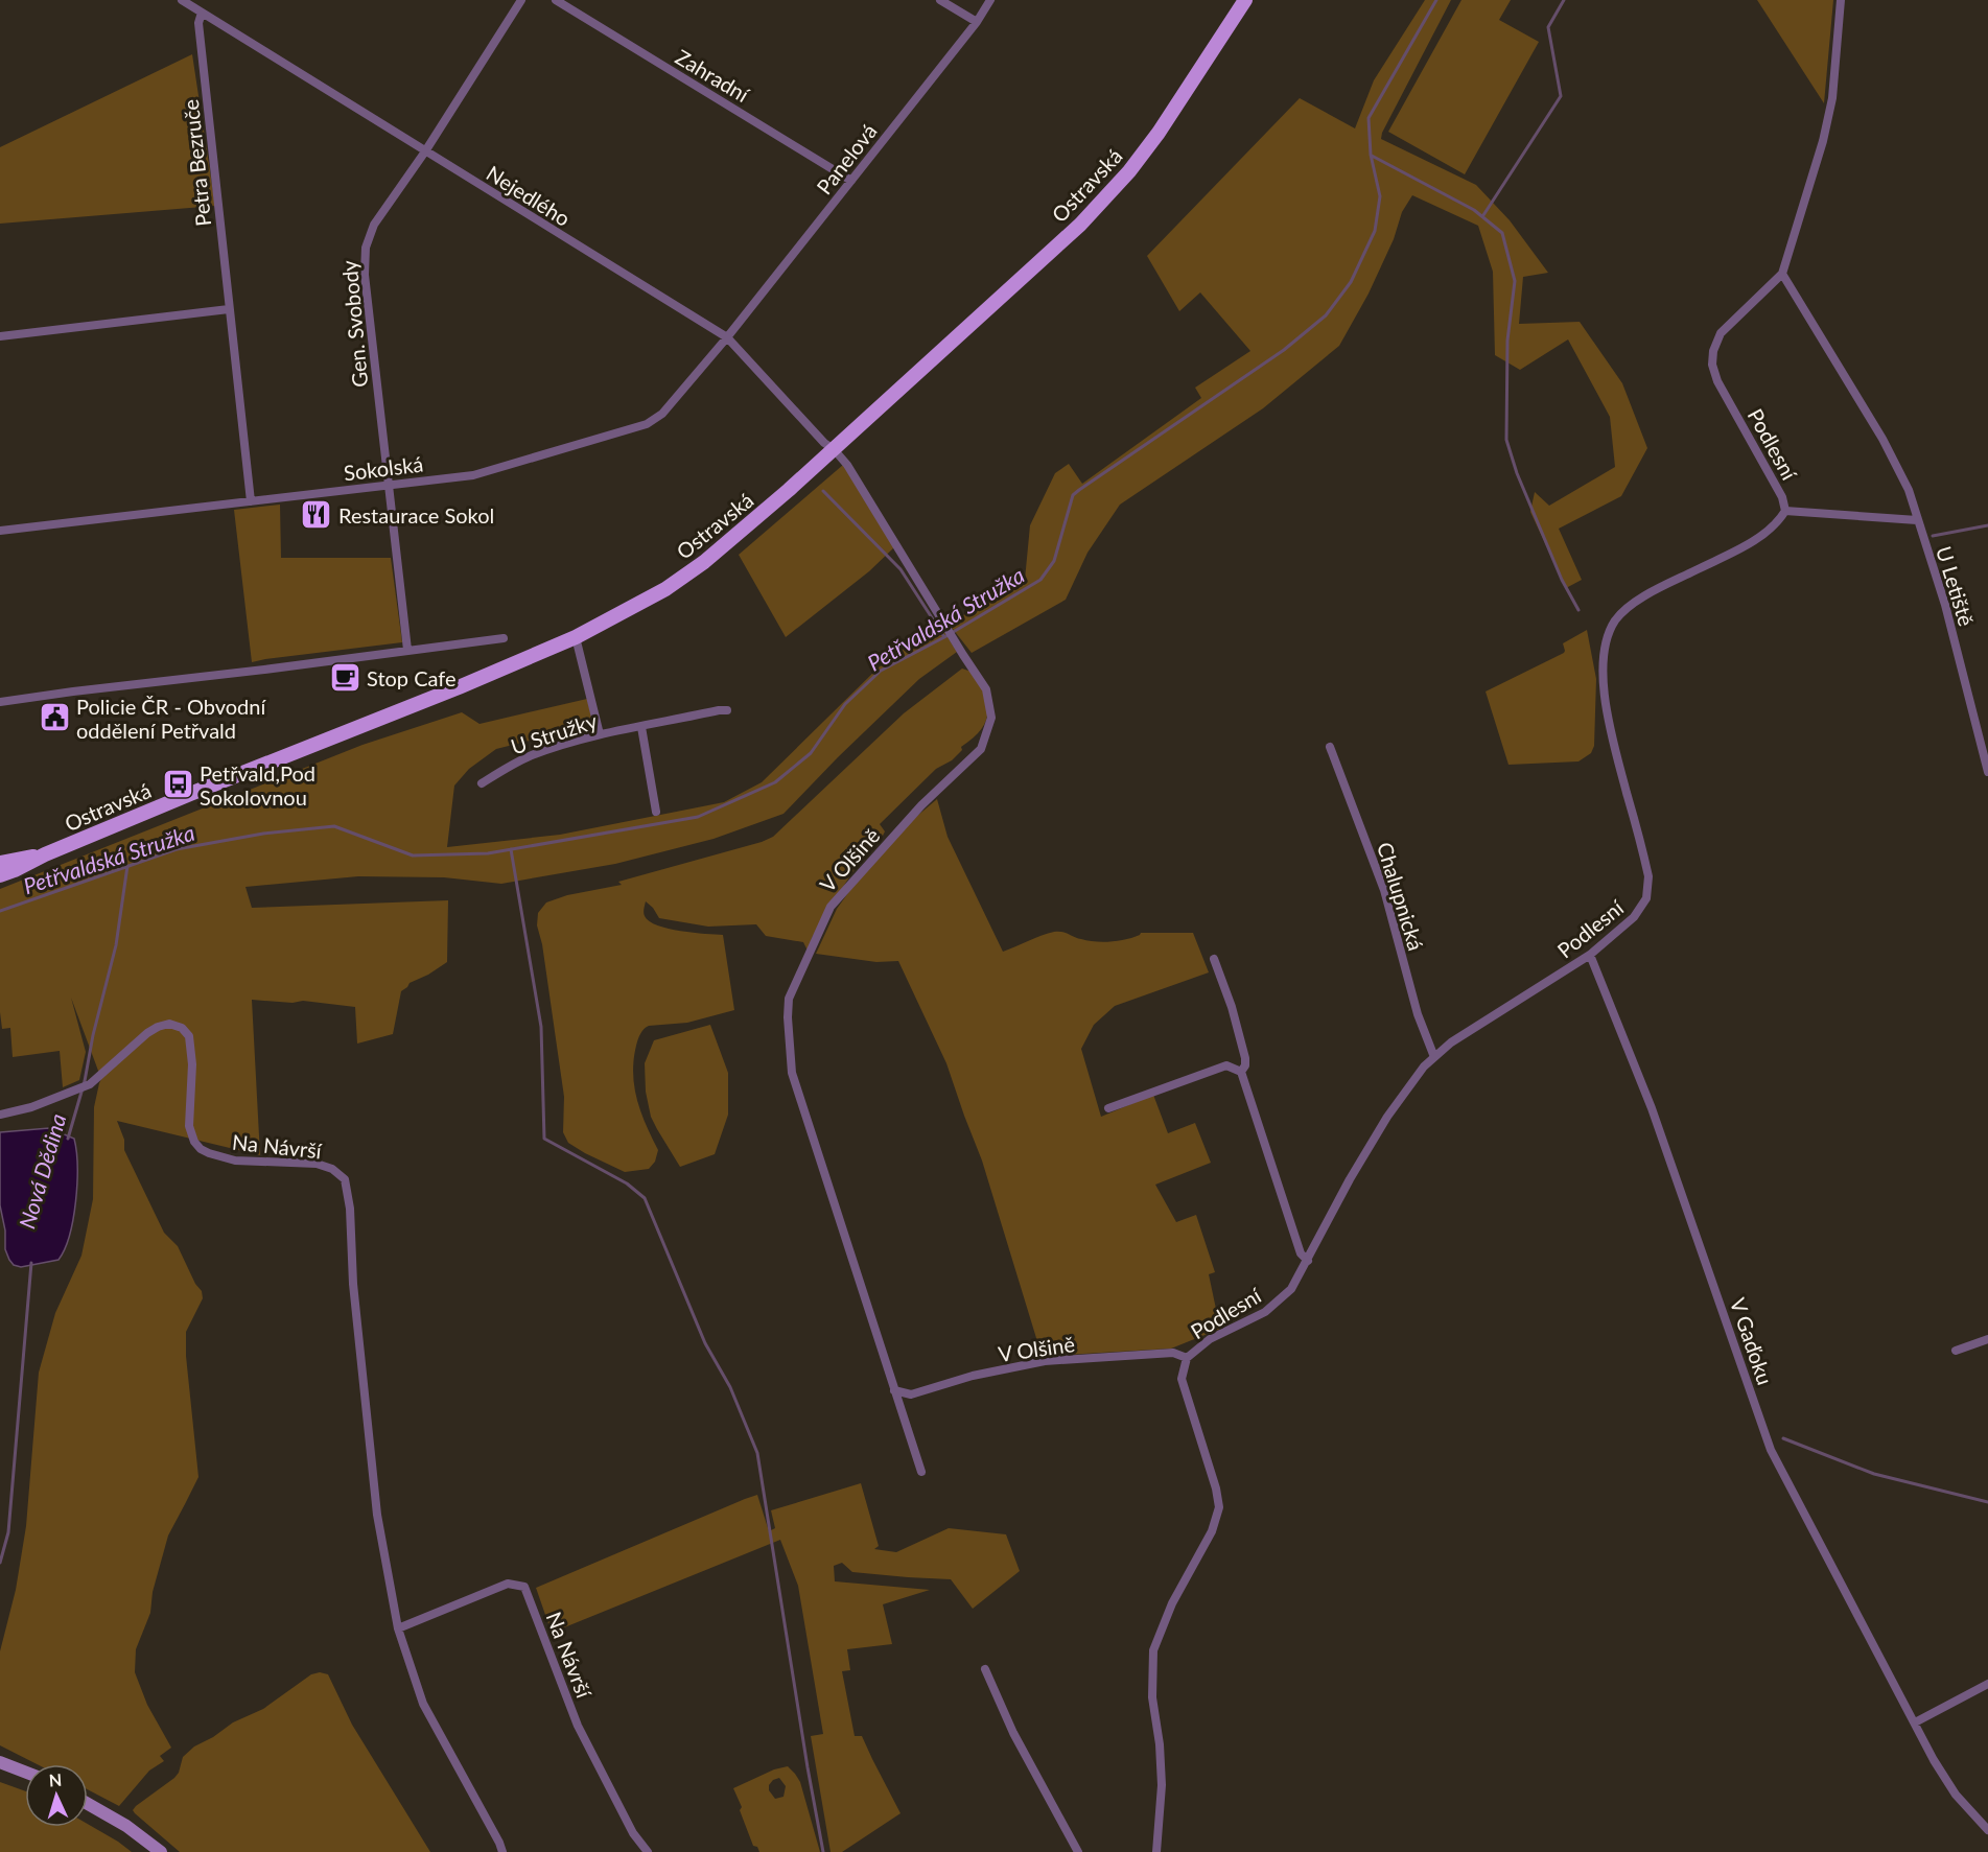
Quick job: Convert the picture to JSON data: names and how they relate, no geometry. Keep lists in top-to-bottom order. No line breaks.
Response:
{"streets":{"main road":["Ostravská"],"street":["Zahradní","Panelová","Petra Bezruče","Nejedlého","Gen. Svobody","Podlesní","Sokolská","U Letiště","U Stružky","V Olšině","Chalupnická","Na Návrší","V Gaďoku"]},"crossings":[["Zahradní","Panelová"],["Panelová","Nejedlého"],["Panelová","Sokolská"],["Petra Bezruče","Nejedlého"],["Petra Bezruče","Sokolská"],["Ostravská","Nejedlého"],["Ostravská","V Olšině"],["Nejedlého","Gen. Svobody"],["Nejedlého","Sokolská"],["Nejedlého","V Olšině"],["Gen. Svobody","Sokolská"],["Podlesní","U Letiště"],["Podlesní","V Olšině"],["Podlesní","Chalupnická"],["Podlesní","V Gaďoku"]],"water":["Petřvaldská Stružka","Nová Dědina"],"places":{"restaurant":["Restaurace Sokol"],"cafe":["Stop Cafe"],"public building":["Policie ČR - Obvodní oddělení Petřvald"],"bus stop":["Petřvald,Pod Sokolovnou"]},"north":"top"}
